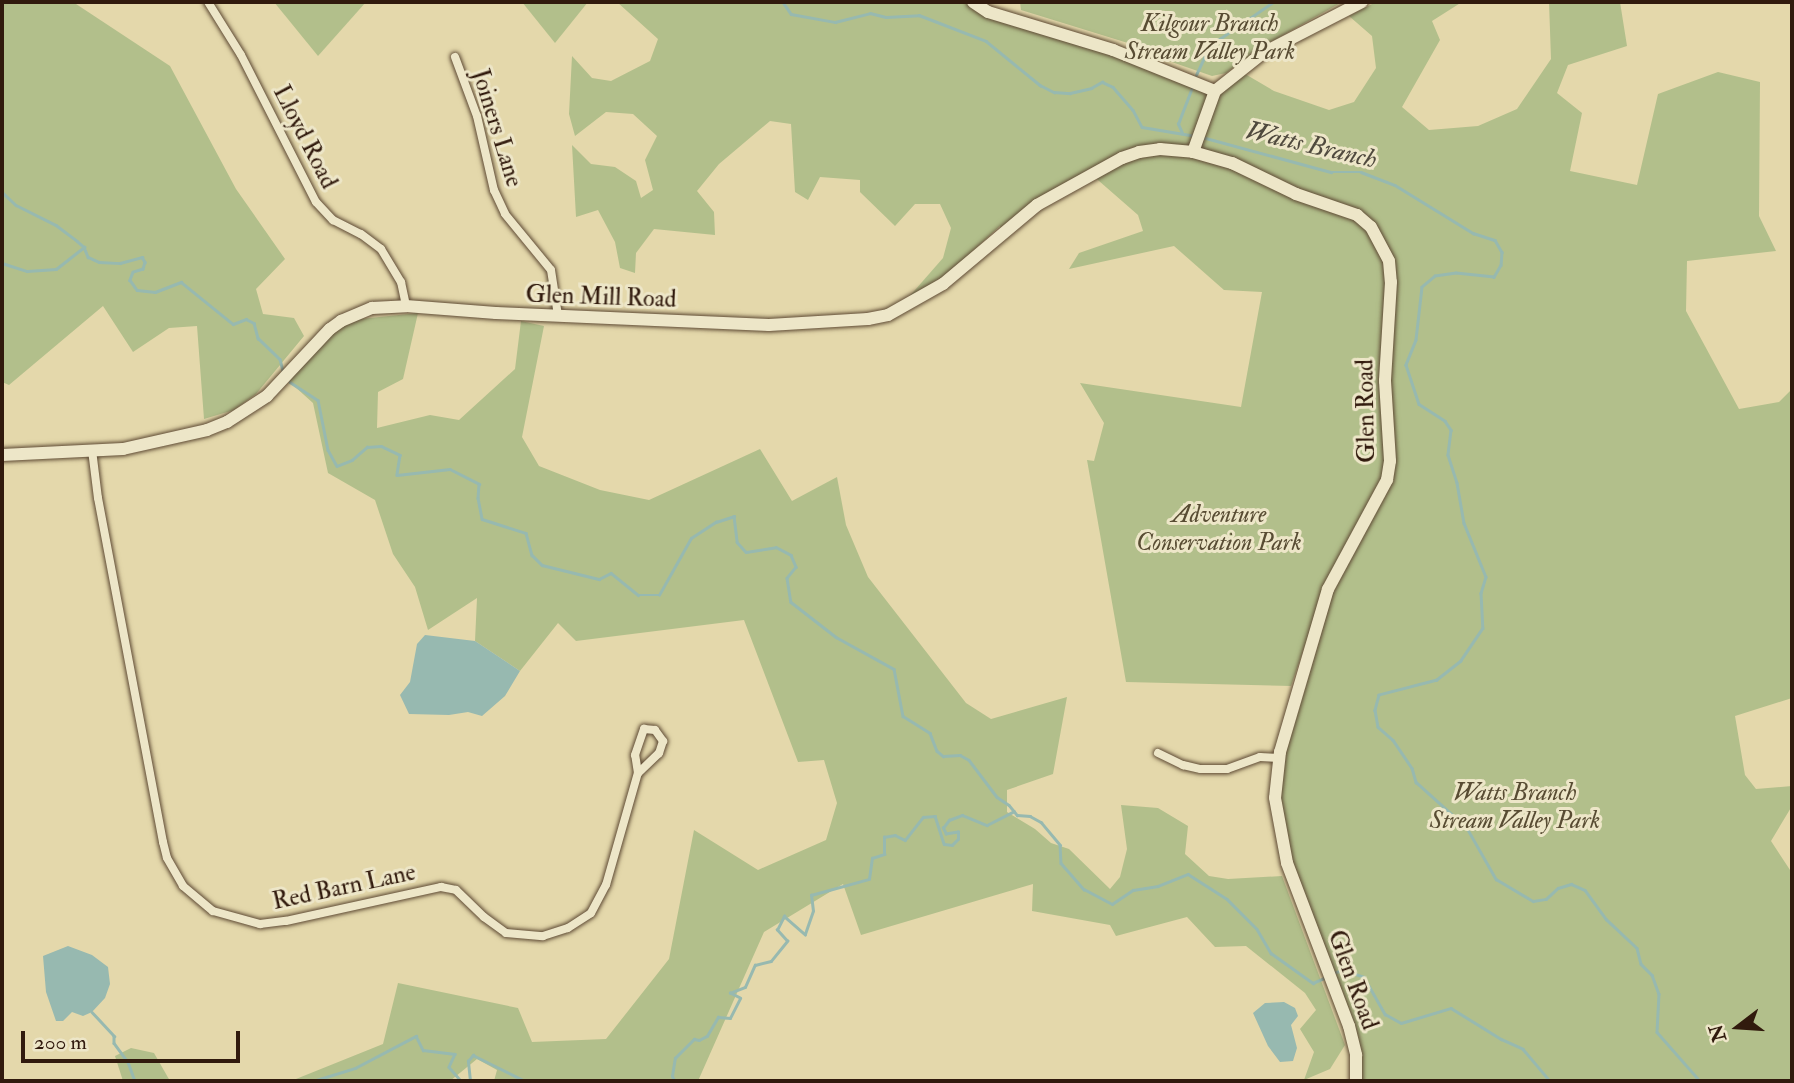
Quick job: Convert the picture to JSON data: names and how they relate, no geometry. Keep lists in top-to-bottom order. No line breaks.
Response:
{"streets":{"main road":["Glen Mill Road","Glen Road"],"street":["Joiners Lane","Lloyd Road","Red Barn Lane"]},"crossings":[["Joiners Lane","Glen Mill Road"],["Lloyd Road","Glen Mill Road"],["Glen Mill Road","Glen Road"],["Glen Mill Road","Red Barn Lane"]],"water":["Watts Branch"],"parks":["Kilgour Branch Stream Valley Park","Adventure Conservation Park","Watts Branch Stream Valley Park"],"scale_bar":"200 m","north":"left"}
